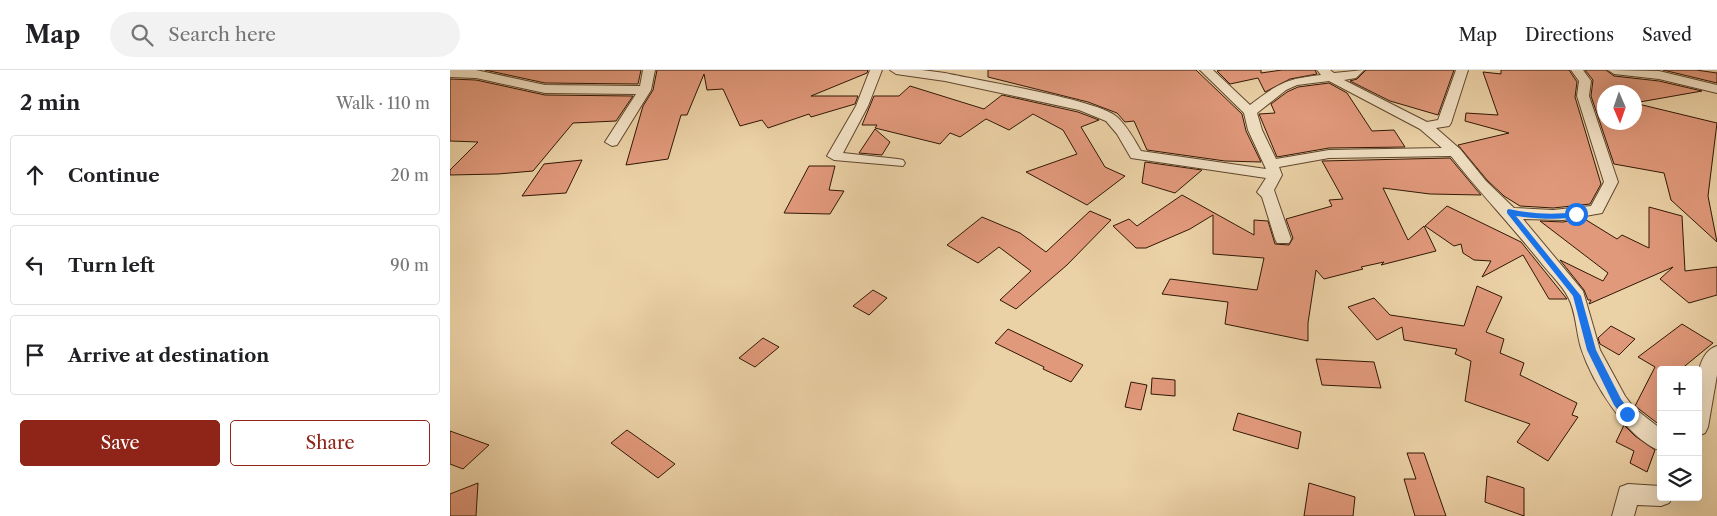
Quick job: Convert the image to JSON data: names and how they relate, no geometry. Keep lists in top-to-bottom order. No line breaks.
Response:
{"north":"bottom","page":{"header":"Map","search":"Search here","nav":["Map","Directions","Saved"],"heading":["2 min","Walk · 110 m"],"list":[["Continue","20 m"],["Turn left","90 m"],"Arrive at destination"],"map_buttons":["+","−"],"buttons":["Save","Share"]}}
